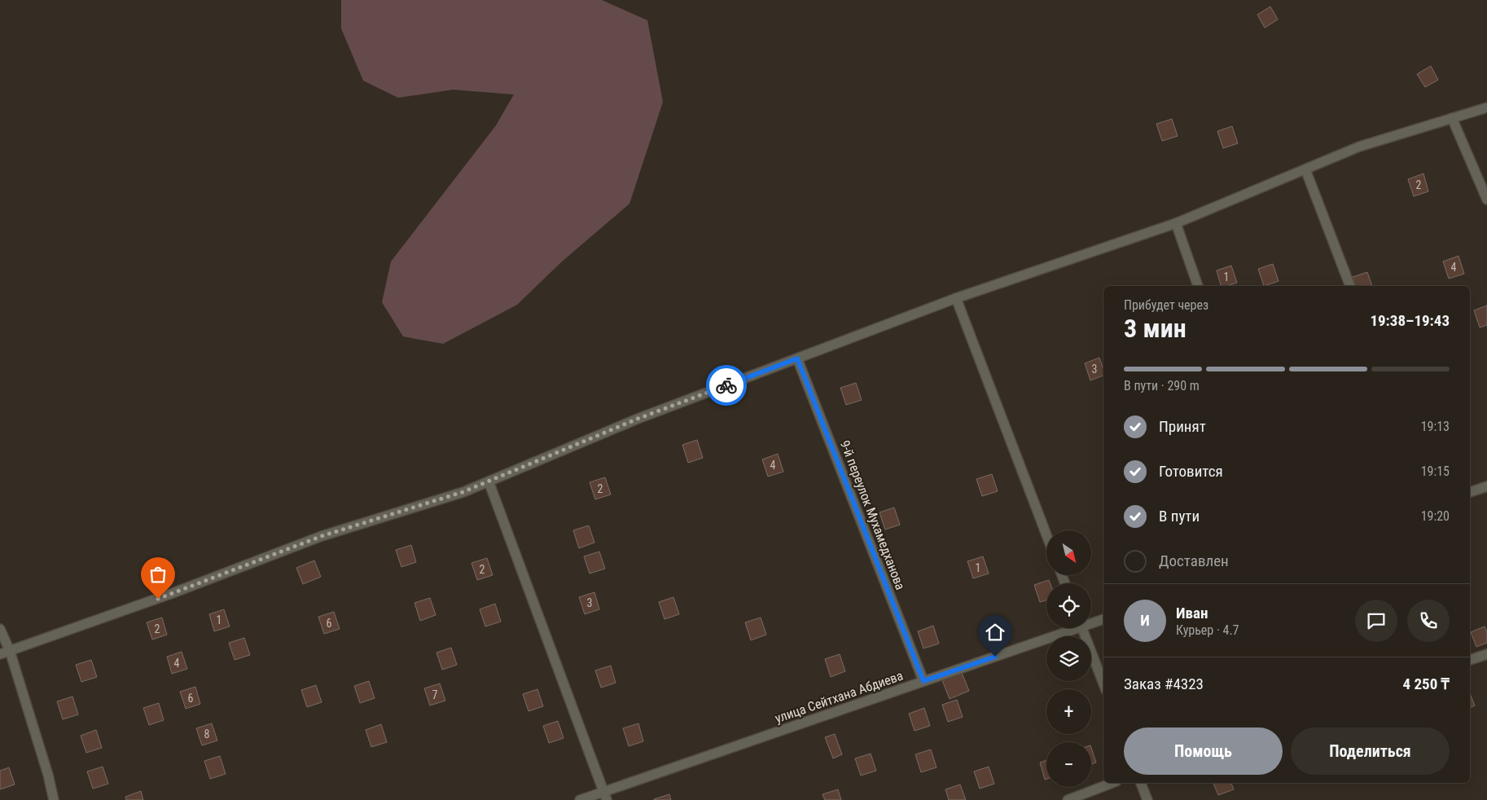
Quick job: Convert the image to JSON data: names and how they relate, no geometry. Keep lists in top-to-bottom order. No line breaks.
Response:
{"streets":{"street":["9-й переулок Мухамедханова","улица Сейтхана Абдиева"]},"crossings":[["9-й переулок Мухамедханова","улица Сейтхана Абдиева"]],"house_numbers":["2","4","1","3","4","2","1","2","3","1","6","2","4","7","6","8"],"north":"bottom right","page":{"heading":["3 мин","Прибудет через","19:38–19:43"],"panel":["Иван","Курьер · 4.7","Заказ #4323","4 250 ₸"],"bar":"В пути · 290 m","list":[["Принят","19:13"],["Готовится","19:15"],["В пути","19:20"],"Доставлен"],"map_buttons":["+","−"],"round":"И","buttons":["Помощь","Поделиться"]}}
